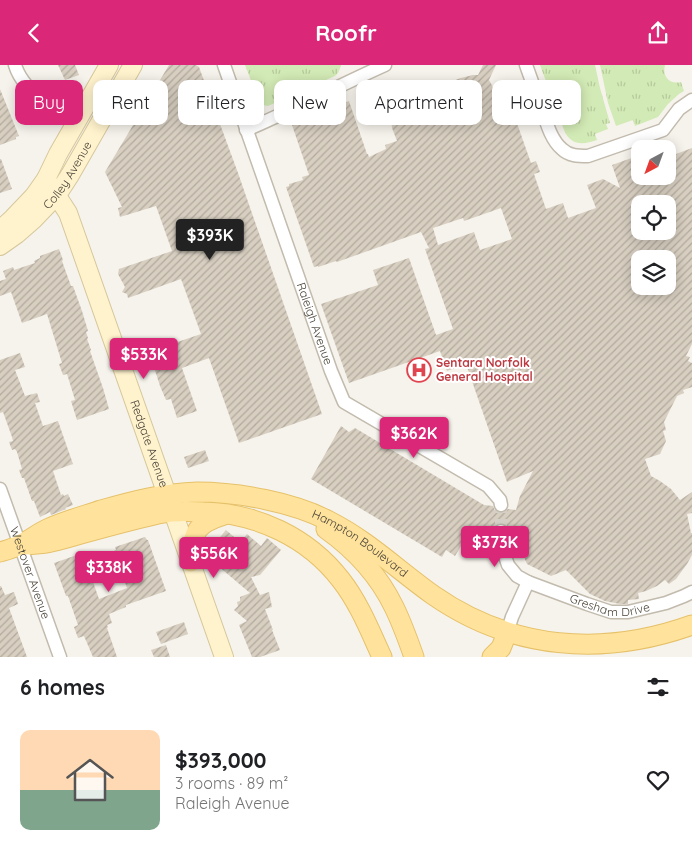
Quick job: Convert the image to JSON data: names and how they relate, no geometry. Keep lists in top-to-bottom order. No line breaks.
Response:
{"streets":{"main road":["Hampton Boulevard"],"street":["Colley Avenue","Raleigh Avenue","Redgate Avenue","Westover Avenue","Gresham Drive"]},"crossings":[["Colley Avenue","Redgate Avenue"],["Redgate Avenue","Hampton Boulevard"],["Hampton Boulevard","Westover Avenue"]],"places":{"hospital":["Sentara Norfolk General Hospital"]},"north":"bottom left","page":{"header":"Roofr","chip":["Buy","Rent","Filters","New","Apartment","House"],"price":["$393K","$533K","$362K","$373K","$556K","$338K"],"heading":"6 homes","list":[{"name":"$393,000","note":"3 rooms · 89 m² · Raleigh Avenue"}]}}
